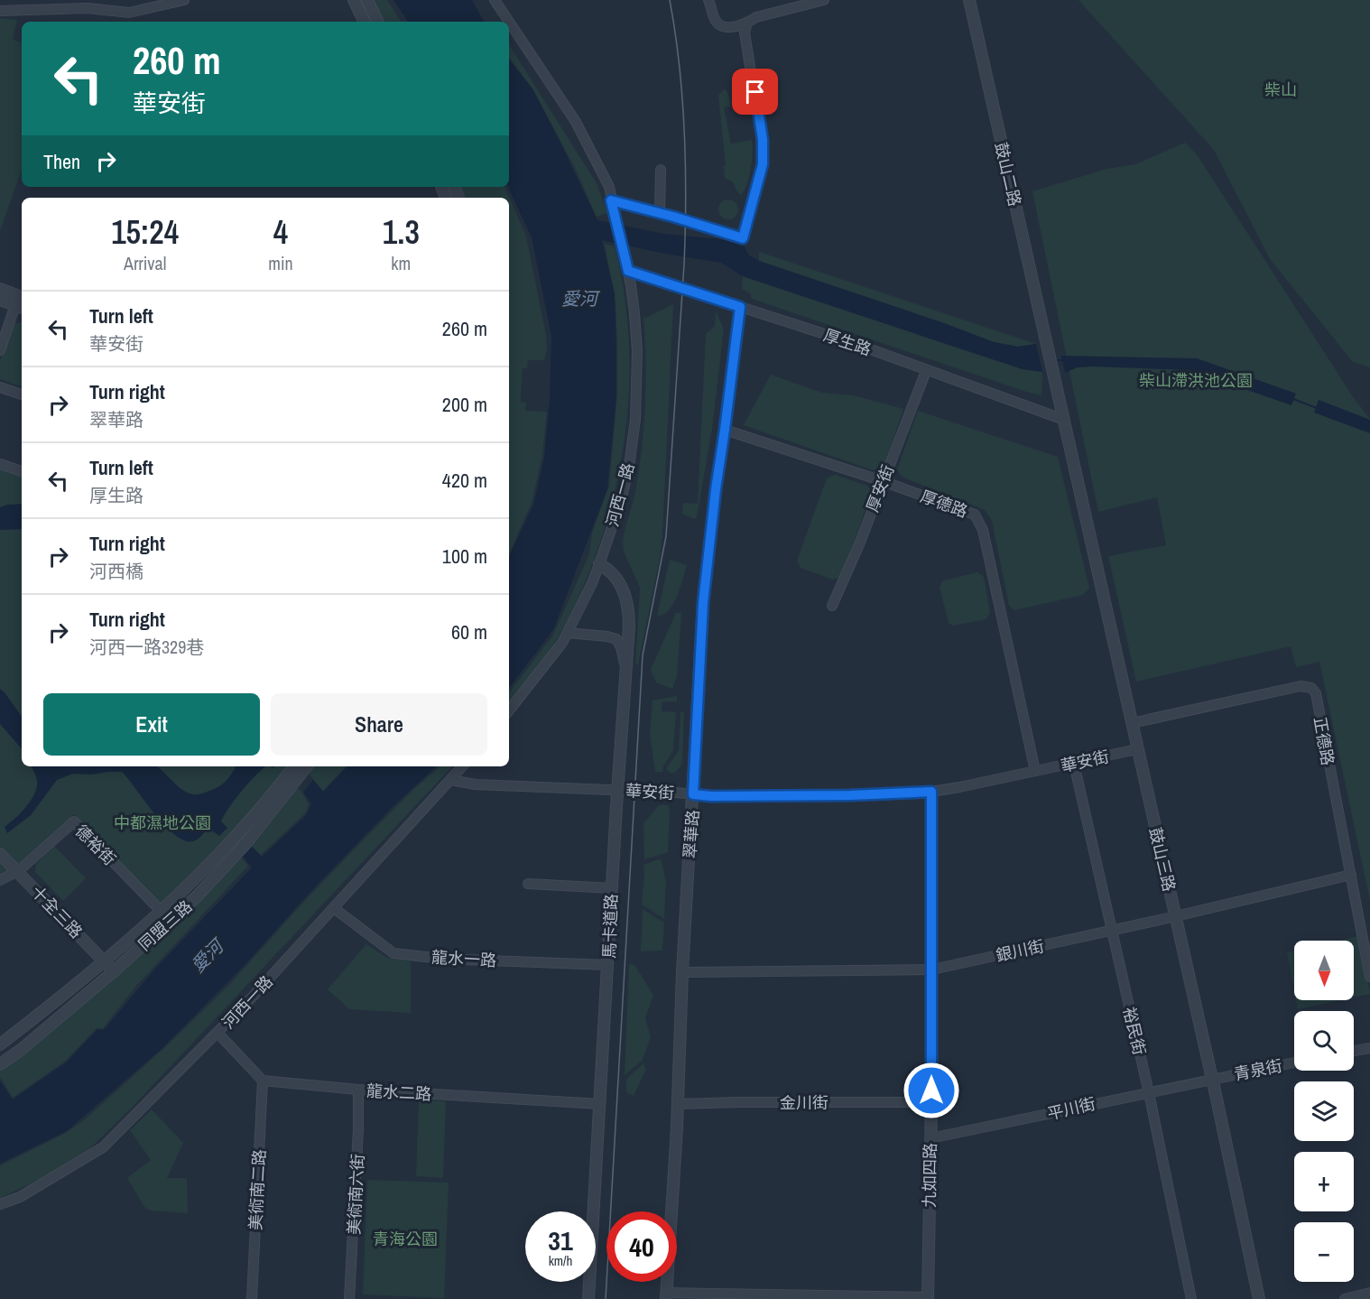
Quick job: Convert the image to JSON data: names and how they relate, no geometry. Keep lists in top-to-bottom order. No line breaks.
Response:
{"streets":{"street":["鼓山二路","厚生路","厚安街","河西一路","厚德路","正德路","華安街","翠華路","德裕街","鼓山三路","十全三路","同盟三路","馬卡道路","銀川街","龍水一路","裕民街","青泉街","龍水二路","金川街","平川街","九如四路","美術南二路","美術南六街"]},"crossings":[["鼓山二路","厚生路"],["鼓山二路","鼓山三路"],["厚生路","厚安街"],["厚生路","河西一路"],["厚生路","翠華路"],["厚生路","鼓山三路"],["厚安街","厚德路"],["河西一路","華安街"],["河西一路","馬卡道路"],["河西一路","龍水一路"],["厚德路","華安街"],["厚德路","翠華路"],["正德路","鼓山三路"],["正德路","銀川街"],["華安街","翠華路"],["華安街","鼓山三路"],["華安街","馬卡道路"],["華安街","裕民街"],["華安街","九如四路"],["翠華路","銀川街"],["翠華路","金川街"],["德裕街","十全三路"],["德裕街","同盟三路"],["鼓山三路","銀川街"],["鼓山三路","青泉街"],["鼓山三路","平川街"],["十全三路","同盟三路"],["馬卡道路","龍水一路"],["馬卡道路","龍水二路"],["銀川街","裕民街"],["銀川街","九如四路"],["裕民街","平川街"],["青泉街","平川街"],["龍水二路","美術南二路"],["龍水二路","美術南六街"],["金川街","九如四路"],["平川街","九如四路"]],"water":["愛河"],"parks":["柴山","柴山滯洪池公園","中都濕地公園","青海公園"],"north":"bottom","page":{"turn":["260 m","華安街"],"then":"Then","eta":["15:24","Arrival","4","min","1.3","km"],"list":[{"name":"Turn left","note":"華安街","value":"260 m"},{"name":"Turn right","note":"翠華路","value":"200 m"},{"name":"Turn left","note":"厚生路","value":"420 m"},{"name":"Turn right","note":"河西橋","value":"100 m"},{"name":"Turn right","note":"河西一路329巷","value":"60 m"}],"buttons":["Exit","Share"],"map_buttons":["+","−"],"speed":"31 km/h","limit":"40"}}
